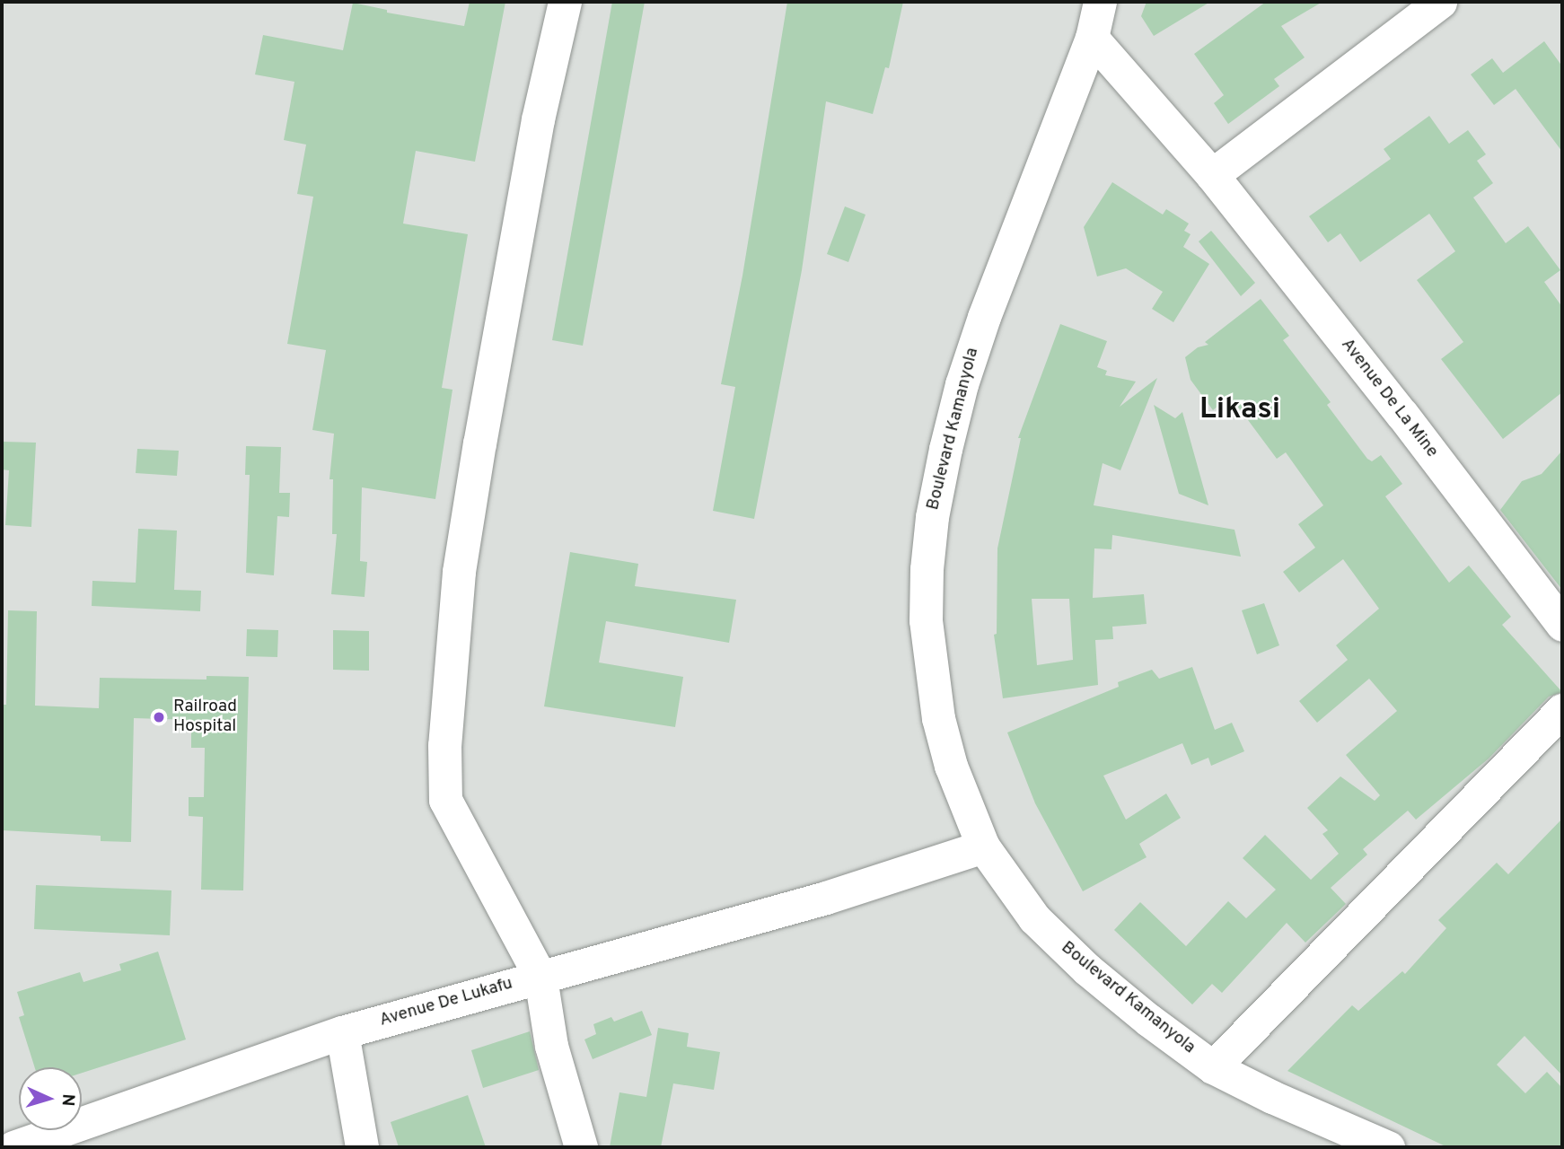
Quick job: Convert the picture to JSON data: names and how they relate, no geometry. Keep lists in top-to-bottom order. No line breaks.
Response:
{"streets":{"street":["Avenue De La Mine","Boulevard Kamanyola","Avenue De Lukafu"]},"crossings":[["Avenue De La Mine","Boulevard Kamanyola"],["Boulevard Kamanyola","Avenue De Lukafu"]],"districts":["Likasi"],"places":["Railroad Hospital"],"north":"right"}
